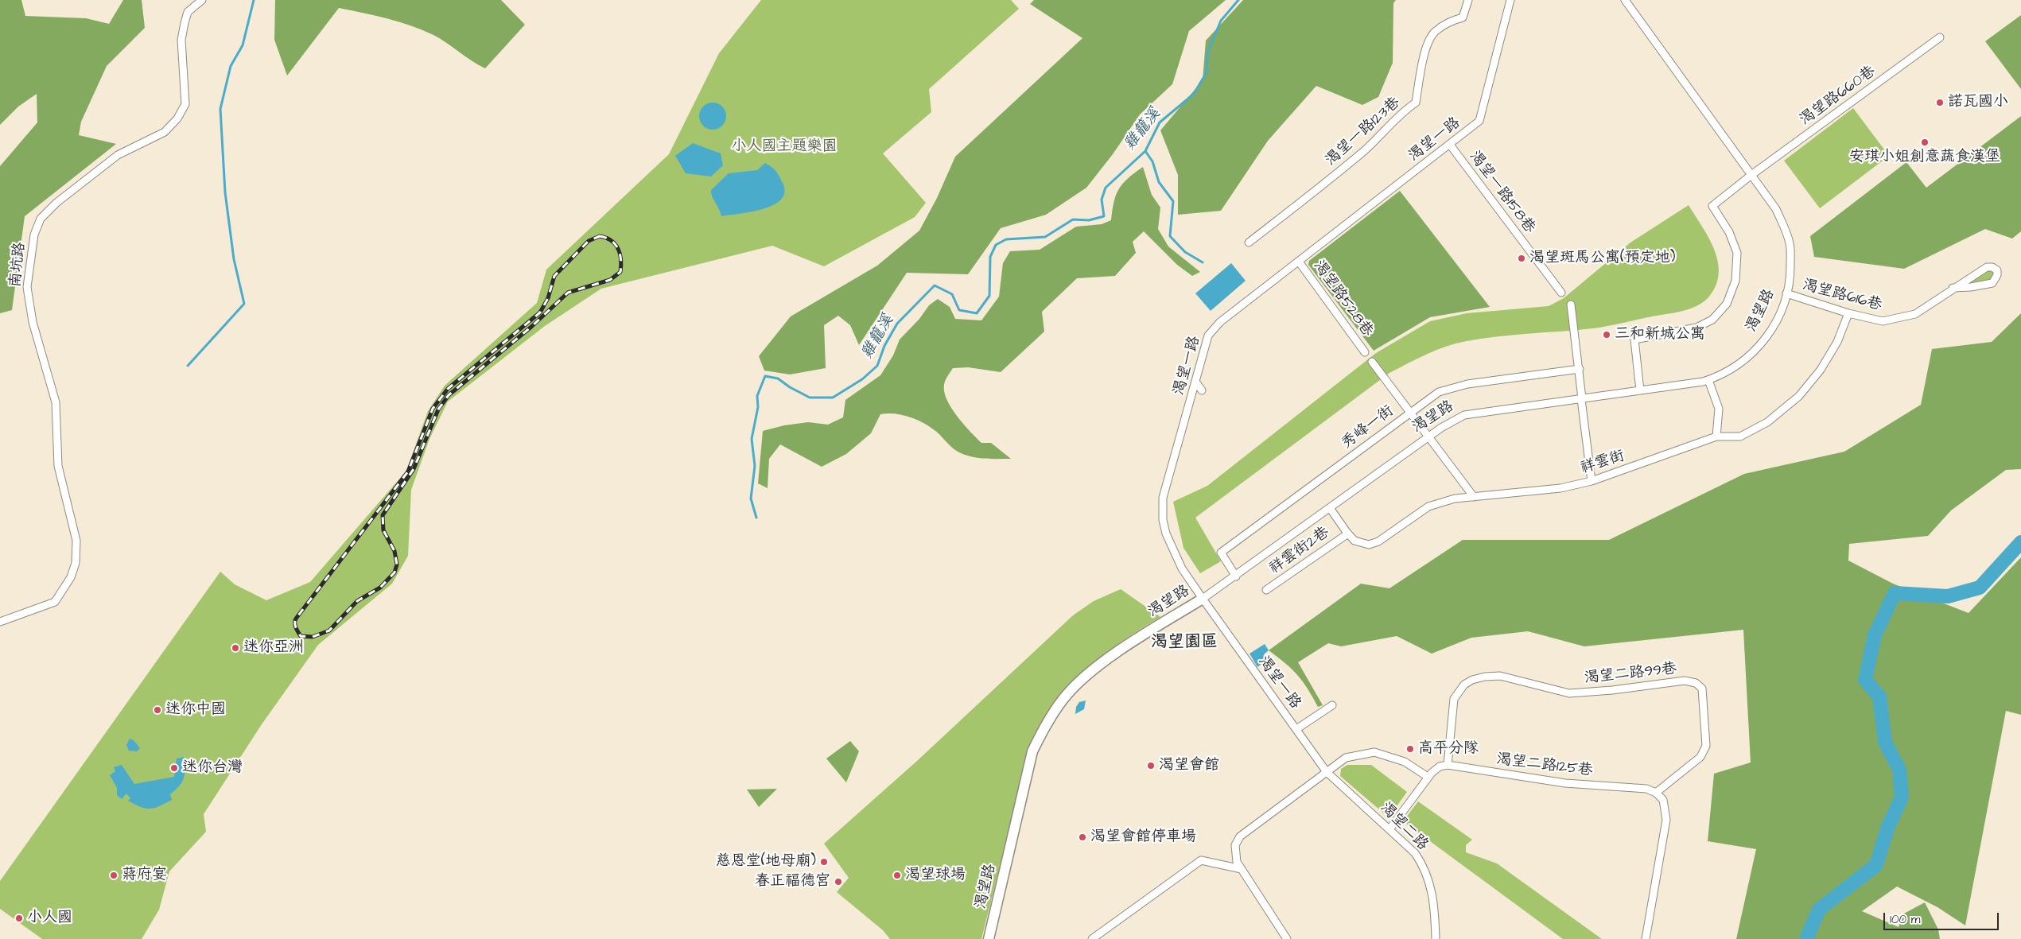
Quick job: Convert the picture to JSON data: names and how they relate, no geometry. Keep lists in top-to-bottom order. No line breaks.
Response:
{"streets":{"street":["渴望路660巷","渴望一路123巷","渴望一路","渴望一路158巷","南坑路","渴望路616巷","渴望路528巷","渴望路","秀峰一街","祥雲街","祥雲街2巷","渴望二路99巷","渴望二路125巷","渴望二路"]},"crossings":[["渴望路660巷","渴望路"],["渴望一路","渴望一路158巷"],["渴望一路","渴望路528巷"],["渴望一路","渴望路"],["渴望一路","渴望二路"],["渴望路616巷","渴望路"],["渴望路616巷","祥雲街"],["渴望路","秀峰一街"],["渴望路","祥雲街"],["祥雲街","祥雲街2巷"],["渴望二路99巷","渴望二路125巷"]],"districts":["渴望園區"],"water":["雞籠溪"],"parks":["小人國主題樂園"],"places":["諾瓦國小","安琪小姐創意蔬食漢堡","渴望斑馬公寓(預定地)","三和新城公寓","迷你亞洲","迷你中國","高平分隊","渴望會館","迷你台灣","渴望會館停車場","慈恩堂(地母廟)","蔣府宴","渴望球場","春正福德宮","小人國"],"scale_bar":"100 m"}
